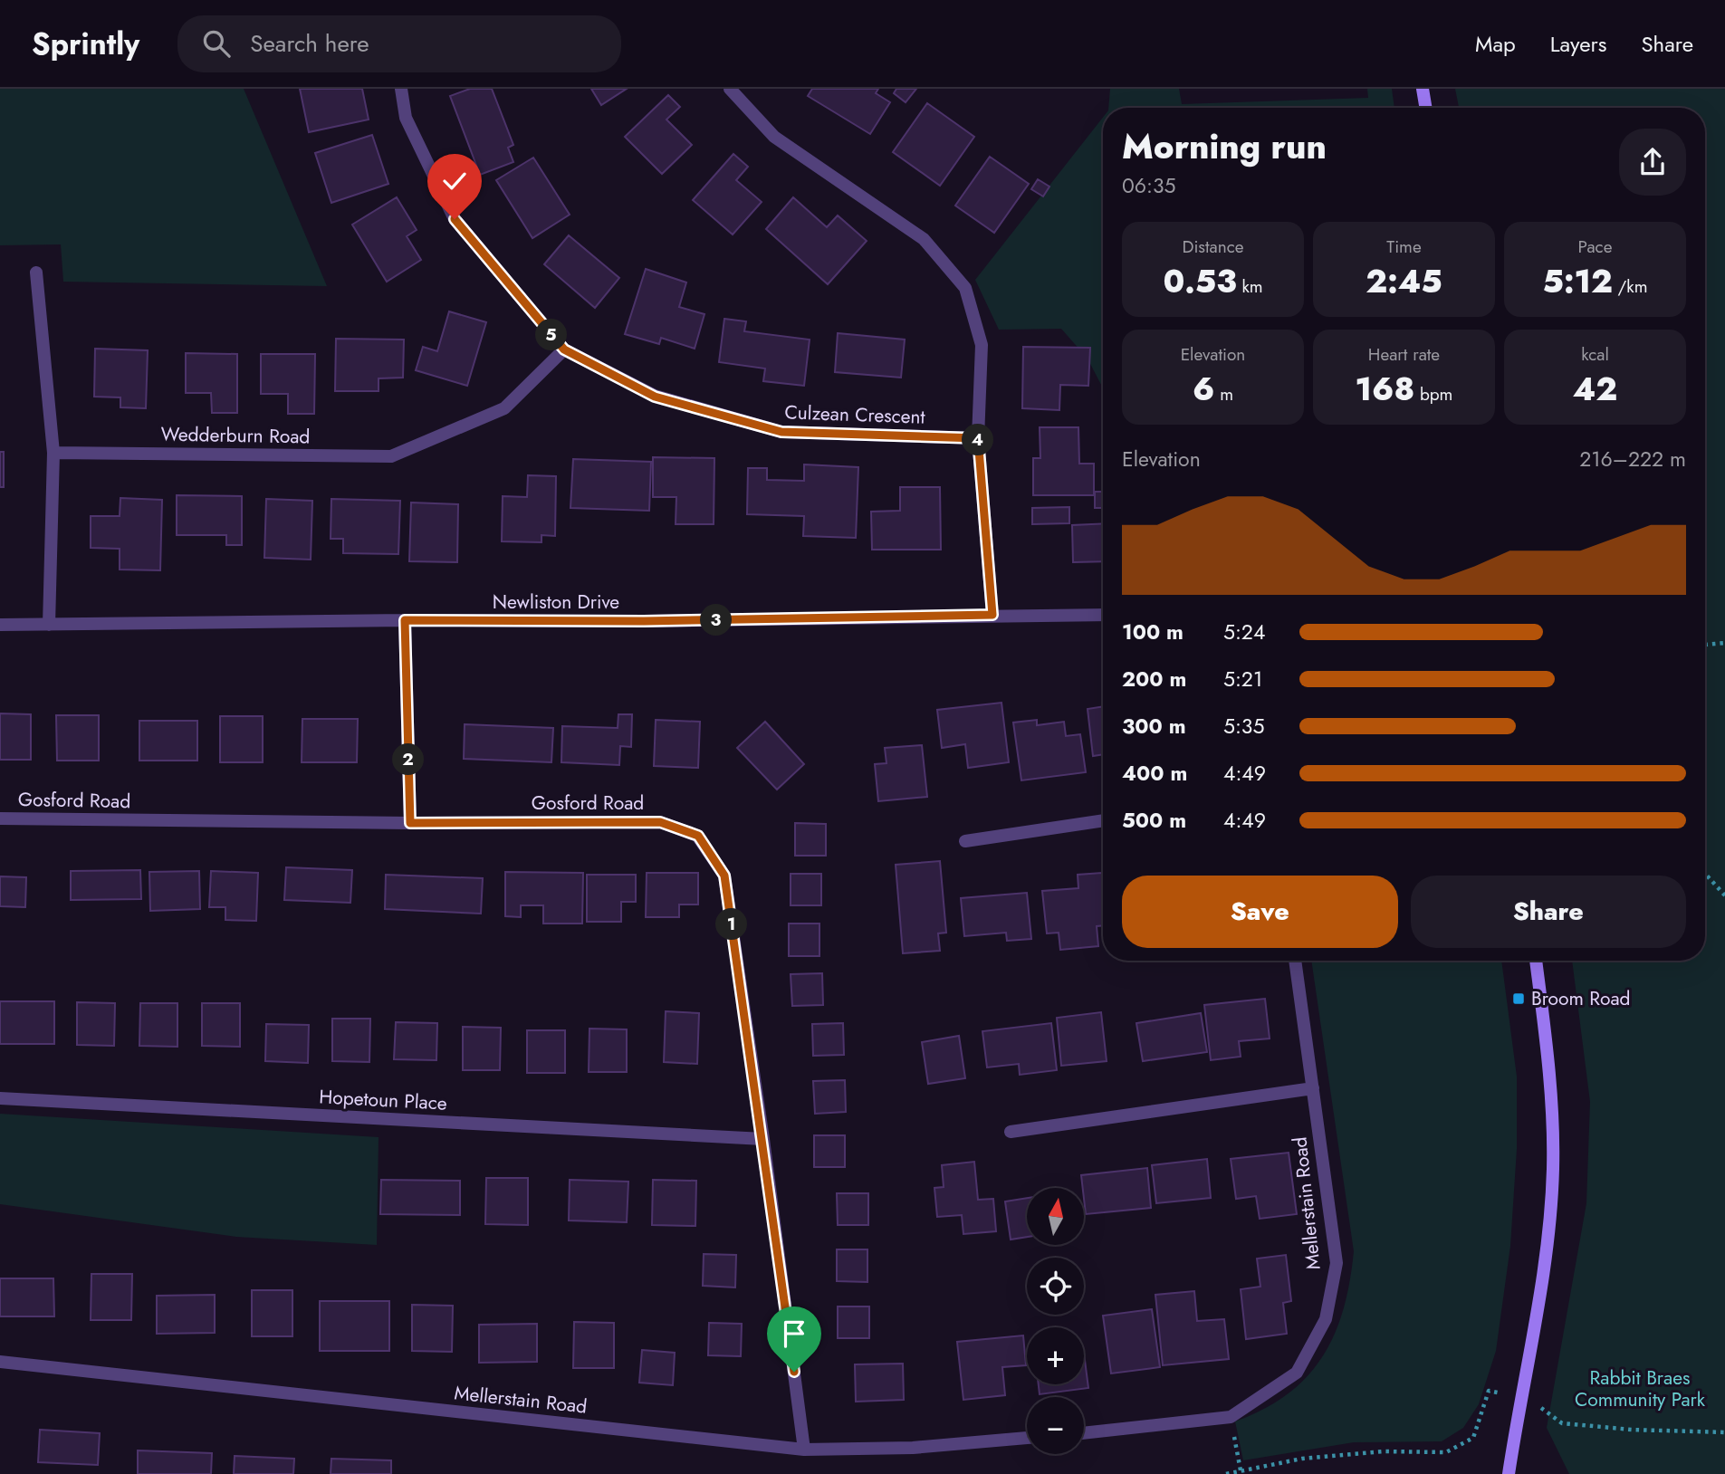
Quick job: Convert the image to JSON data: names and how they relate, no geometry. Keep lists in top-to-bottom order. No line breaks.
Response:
{"streets":{"street":["Culzean Crescent","Wedderburn Road","Newliston Drive","Gosford Road","Hopetoun Place","Mellerstain Road"]},"crossings":[["Culzean Crescent","Wedderburn Road"],["Gosford Road","Hopetoun Place"],["Gosford Road","Mellerstain Road"]],"parks":["Rabbit Braes Community Park"],"places":{"transit":["Broom Road"]},"north":"top","page":{"header":"Sprintly","search":"Search here","nav":["Map","Layers","Share"],"heading":["Morning run","06:35"],"stats":[["Distance","0.53 km"],["Time","2:45"],["Pace","5:12 /km"],["Elevation","6 m"],["Heart rate","168 bpm"],["kcal","42"]],"pins":["5","4","3","2","1"],"chart":["Elevation","216–222 m"],"list":[{"name":"100 m","note":"5:24"},{"name":"200 m","note":"5:21"},{"name":"300 m","note":"5:35"},{"name":"400 m","note":"4:49"},{"name":"500 m","note":"4:49"}],"buttons":["Save","Share"],"map_buttons":["+","−"]}}
